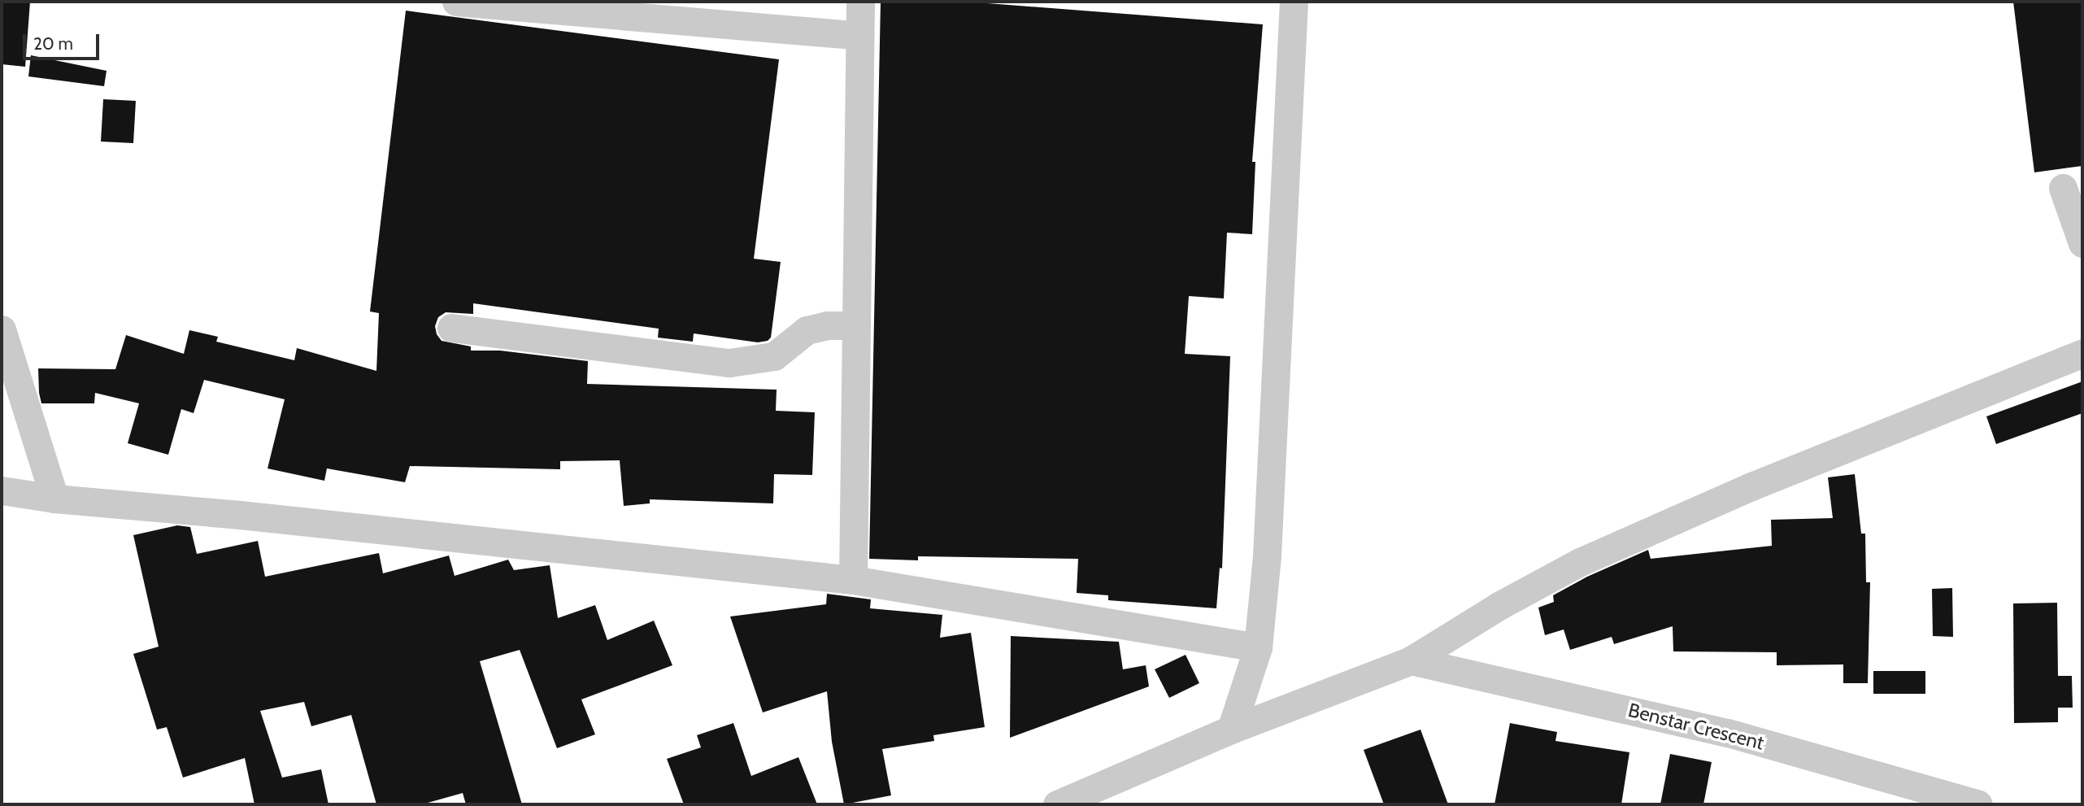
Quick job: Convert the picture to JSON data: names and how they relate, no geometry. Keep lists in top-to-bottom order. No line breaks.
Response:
{"streets":{"street":["Benstar Crescent"]},"scale_bar":"20 m"}
